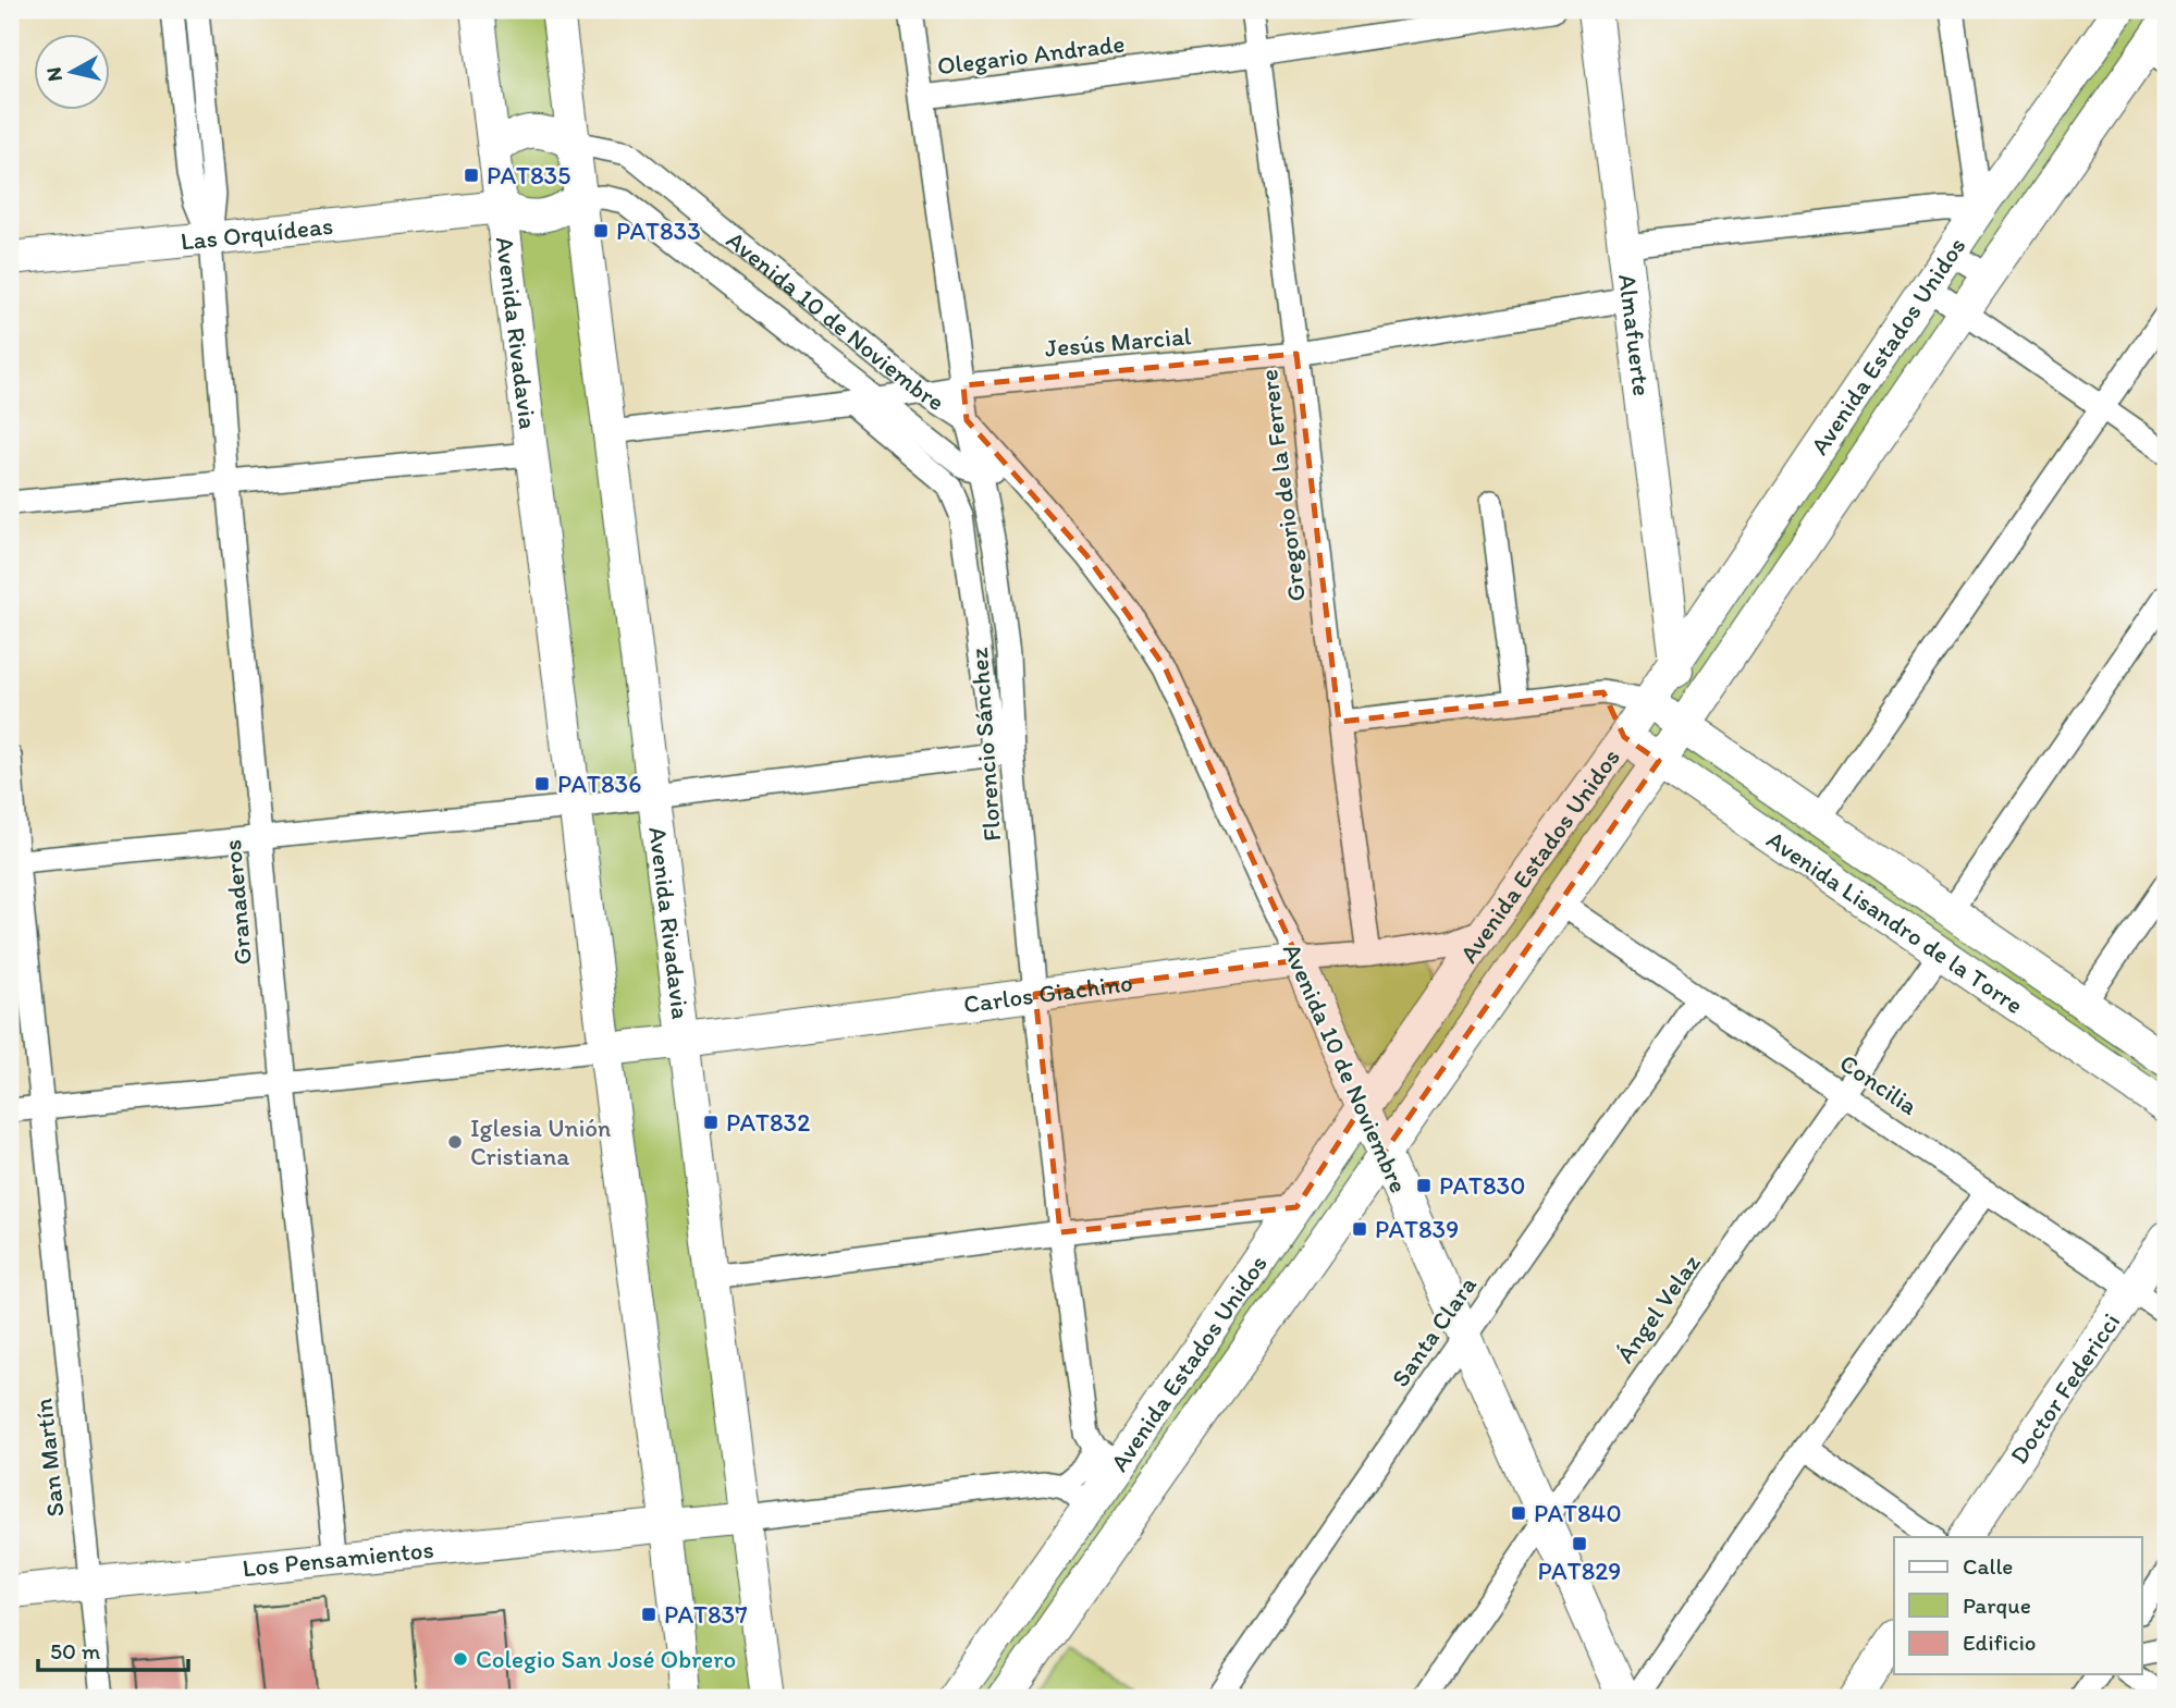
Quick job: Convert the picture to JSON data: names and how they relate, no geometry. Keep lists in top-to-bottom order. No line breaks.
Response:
{"streets":{"main road":["Las Orquídeas","Avenida 10 de Noviembre","Avenida Rivadavia","Almafuerte","Avenida Estados Unidos","Avenida Lisandro de la Torre","Carlos Giachino","Doctor Federicci","Los Pensamientos"],"street":["Olegario Andrade","Jesús Marcial","Gregorio de la Ferrere","Florencio Sánchez","Granaderos","Concilia","Ángel Velaz","Santa Clara","San Martín"]},"crossings":[["Olegario Andrade","Gregorio de la Ferrere"],["Olegario Andrade","Florencio Sánchez"],["Las Orquídeas","Avenida 10 de Noviembre"],["Las Orquídeas","Avenida Rivadavia"],["Las Orquídeas","Granaderos"],["Avenida 10 de Noviembre","Avenida Rivadavia"],["Avenida 10 de Noviembre","Jesús Marcial"],["Avenida 10 de Noviembre","Avenida Estados Unidos"],["Avenida 10 de Noviembre","Florencio Sánchez"],["Avenida 10 de Noviembre","Carlos Giachino"],["Avenida 10 de Noviembre","Ángel Velaz"],["Avenida 10 de Noviembre","Santa Clara"],["Avenida Rivadavia","Jesús Marcial"],["Avenida Rivadavia","Carlos Giachino"],["Avenida Rivadavia","Los Pensamientos"],["Almafuerte","Jesús Marcial"],["Almafuerte","Avenida Estados Unidos"],["Almafuerte","Avenida Lisandro de la Torre"],["Jesús Marcial","Gregorio de la Ferrere"],["Jesús Marcial","Florencio Sánchez"],["Avenida Estados Unidos","Florencio Sánchez"],["Avenida Estados Unidos","Avenida Lisandro de la Torre"],["Avenida Estados Unidos","Carlos Giachino"],["Avenida Estados Unidos","Concilia"],["Gregorio de la Ferrere","Carlos Giachino"],["Florencio Sánchez","Carlos Giachino"],["Granaderos","Los Pensamientos"],["Avenida Lisandro de la Torre","Ángel Velaz"],["Concilia","Ángel Velaz"],["Concilia","Santa Clara"],["Concilia","Doctor Federicci"],["San Martín","Los Pensamientos"]],"places":{"transit":["PAT835","PAT833","PAT836","PAT832","PAT830","PAT839","PAT840","PAT829","PAT837"],"other":["Iglesia Unión Cristiana","Colegio San José Obrero"]},"legend":["Calle","Parque","Edificio"],"scale_bar":"50 m","north":"left"}
